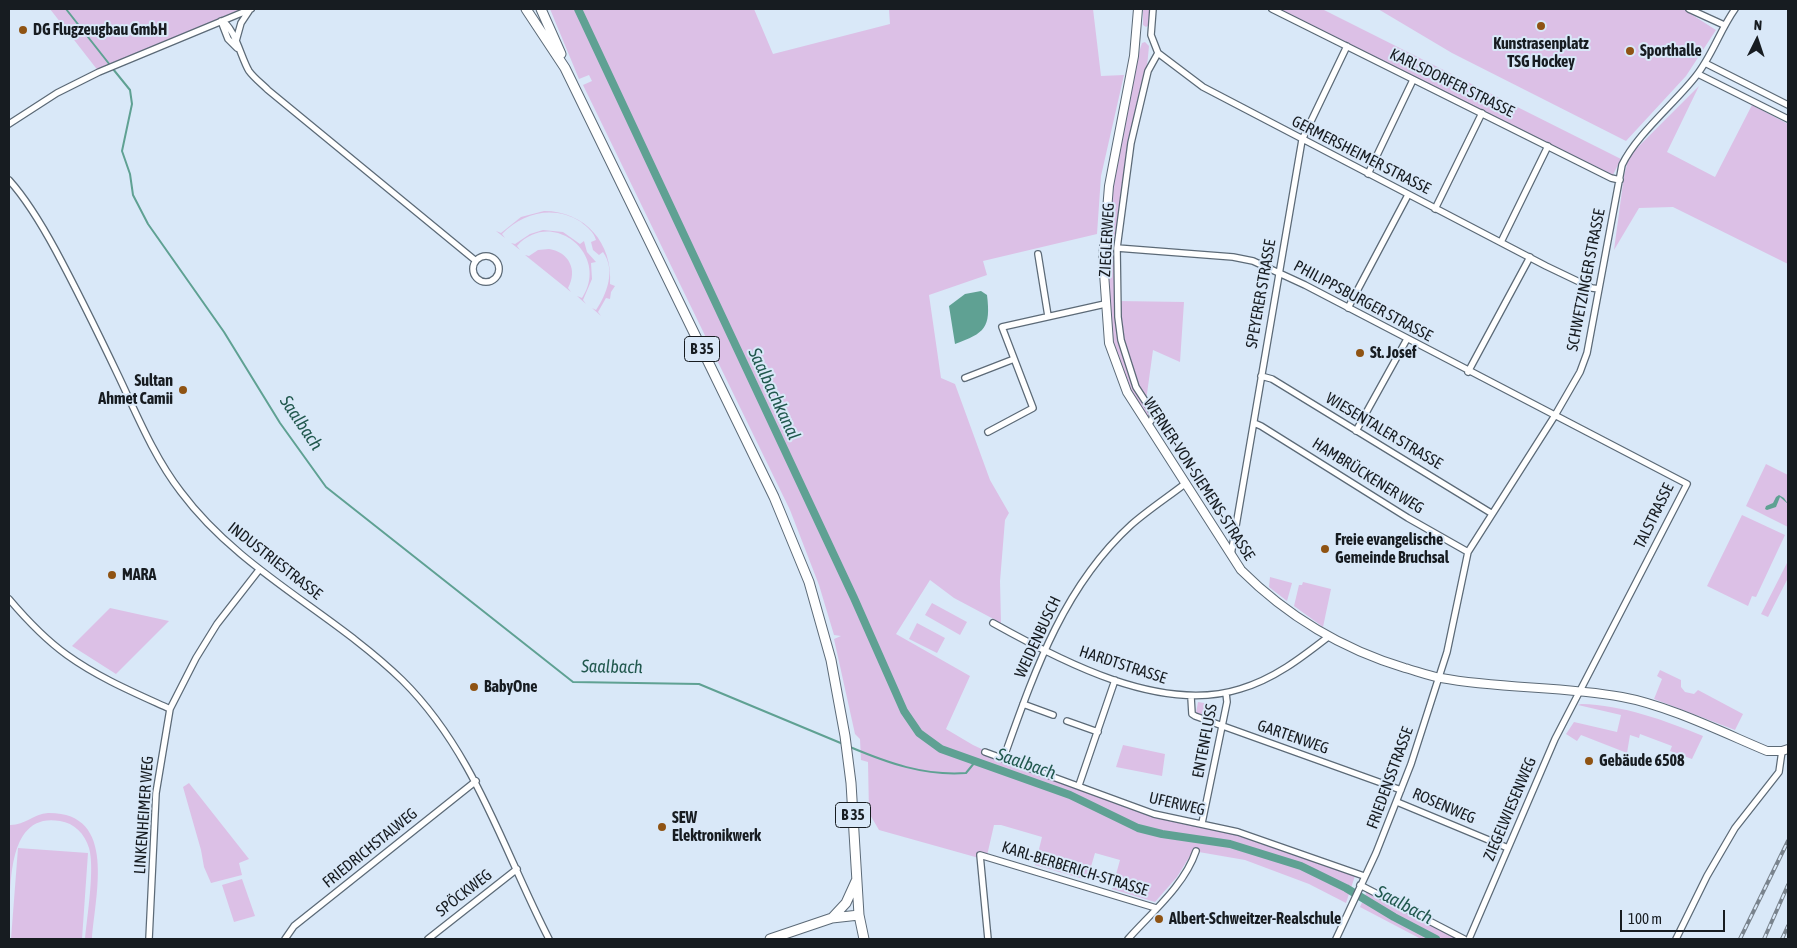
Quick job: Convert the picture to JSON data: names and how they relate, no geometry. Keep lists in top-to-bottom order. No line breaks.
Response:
{"streets":{"main road":["B 35","WERNER-VON-SIEMENS-STRASSE"],"street":["KARLSDORFER STRASSE","GERMERSHEIMER STRASSE","ZIEGLERWEG","SCHWETZINGER STRASSE","SPEYERER STRASSE","PHILIPPSBURGER STRASSE","WIESENTALER STRASSE","HAMBRÜCKENER WEG","TALSTRASSE","INDUSTRIESTRASSE","WEIDENBUSCH","HARDTSTRASSE","GARTENWEG","ENTENFLUSS","FRIEDENSSTRASSE","UFERWEG","ROSENWEG","ZIEGELWIESENWEG","LINKENHEIMER WEG","FRIEDRICHSTALWEG","KARL-BERBERICH-STRASSE","SPÖCKWEG"]},"crossings":[["KARLSDORFER STRASSE","SCHWETZINGER STRASSE"],["KARLSDORFER STRASSE","SPEYERER STRASSE"],["GERMERSHEIMER STRASSE","ZIEGLERWEG"],["GERMERSHEIMER STRASSE","SCHWETZINGER STRASSE"],["GERMERSHEIMER STRASSE","SPEYERER STRASSE"],["ZIEGLERWEG","PHILIPPSBURGER STRASSE"],["ZIEGLERWEG","WERNER-VON-SIEMENS-STRASSE"],["SCHWETZINGER STRASSE","PHILIPPSBURGER STRASSE"],["SCHWETZINGER STRASSE","WIESENTALER STRASSE"],["SCHWETZINGER STRASSE","HAMBRÜCKENER WEG"],["SCHWETZINGER STRASSE","WERNER-VON-SIEMENS-STRASSE"],["SCHWETZINGER STRASSE","TALSTRASSE"],["SCHWETZINGER STRASSE","FRIEDENSSTRASSE"],["SPEYERER STRASSE","PHILIPPSBURGER STRASSE"],["SPEYERER STRASSE","WIESENTALER STRASSE"],["SPEYERER STRASSE","HAMBRÜCKENER WEG"],["SPEYERER STRASSE","WERNER-VON-SIEMENS-STRASSE"],["PHILIPPSBURGER STRASSE","TALSTRASSE"],["WERNER-VON-SIEMENS-STRASSE","TALSTRASSE"],["WERNER-VON-SIEMENS-STRASSE","WEIDENBUSCH"],["WERNER-VON-SIEMENS-STRASSE","HARDTSTRASSE"],["WERNER-VON-SIEMENS-STRASSE","FRIEDENSSTRASSE"],["WERNER-VON-SIEMENS-STRASSE","ZIEGELWIESENWEG"],["TALSTRASSE","ZIEGELWIESENWEG"],["INDUSTRIESTRASSE","LINKENHEIMER WEG"],["INDUSTRIESTRASSE","FRIEDRICHSTALWEG"],["INDUSTRIESTRASSE","SPÖCKWEG"],["WEIDENBUSCH","HARDTSTRASSE"],["WEIDENBUSCH","UFERWEG"],["HARDTSTRASSE","GARTENWEG"],["HARDTSTRASSE","ENTENFLUSS"],["GARTENWEG","ENTENFLUSS"],["GARTENWEG","FRIEDENSSTRASSE"],["ENTENFLUSS","UFERWEG"],["FRIEDENSSTRASSE","UFERWEG"],["FRIEDENSSTRASSE","ROSENWEG"],["ROSENWEG","ZIEGELWIESENWEG"]],"water":["Saalbachkanal","Saalbach"],"places":["Kunstrasenplatz TSG Hockey","DG Flugzeugbau GmbH","Sporthalle","St. Josef","Sultan Ahmet Camii","Freie evangelische Gemeinde Bruchsal","MARA","BabyOne","Gebäude 6508","SEW Elektronikwerk","Albert-Schweitzer-Realschule"],"scale_bar":"100 m","north":"top"}
